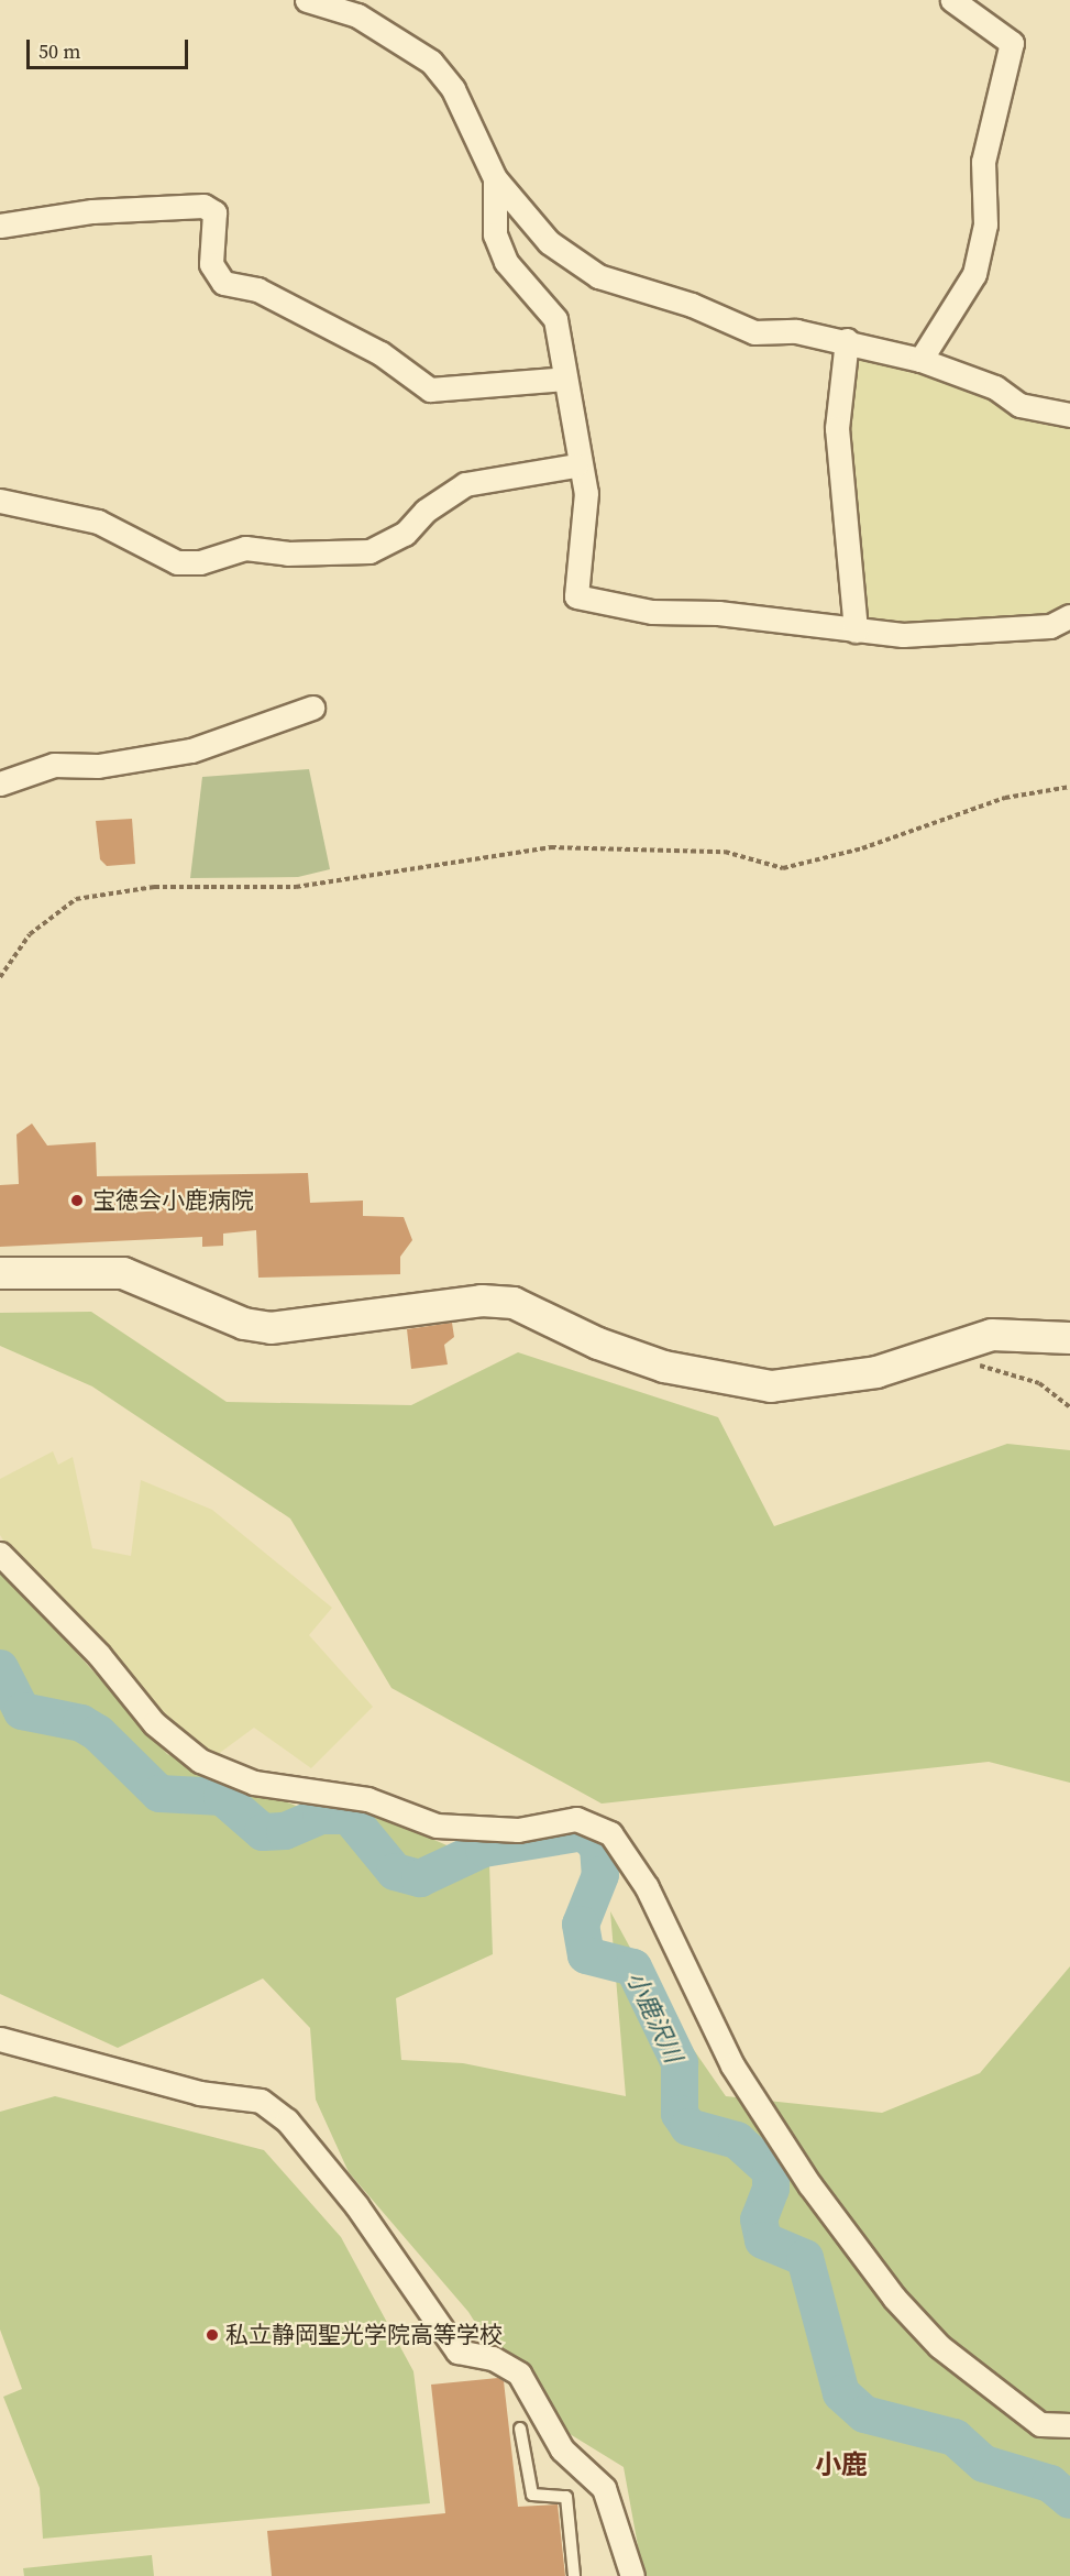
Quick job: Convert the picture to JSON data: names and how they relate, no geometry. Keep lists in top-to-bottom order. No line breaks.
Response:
{"districts":["小鹿"],"water":["小鹿沢川"],"places":["宝徳会小鹿病院","私立静岡聖光学院高等学校"],"scale_bar":"50 m"}
